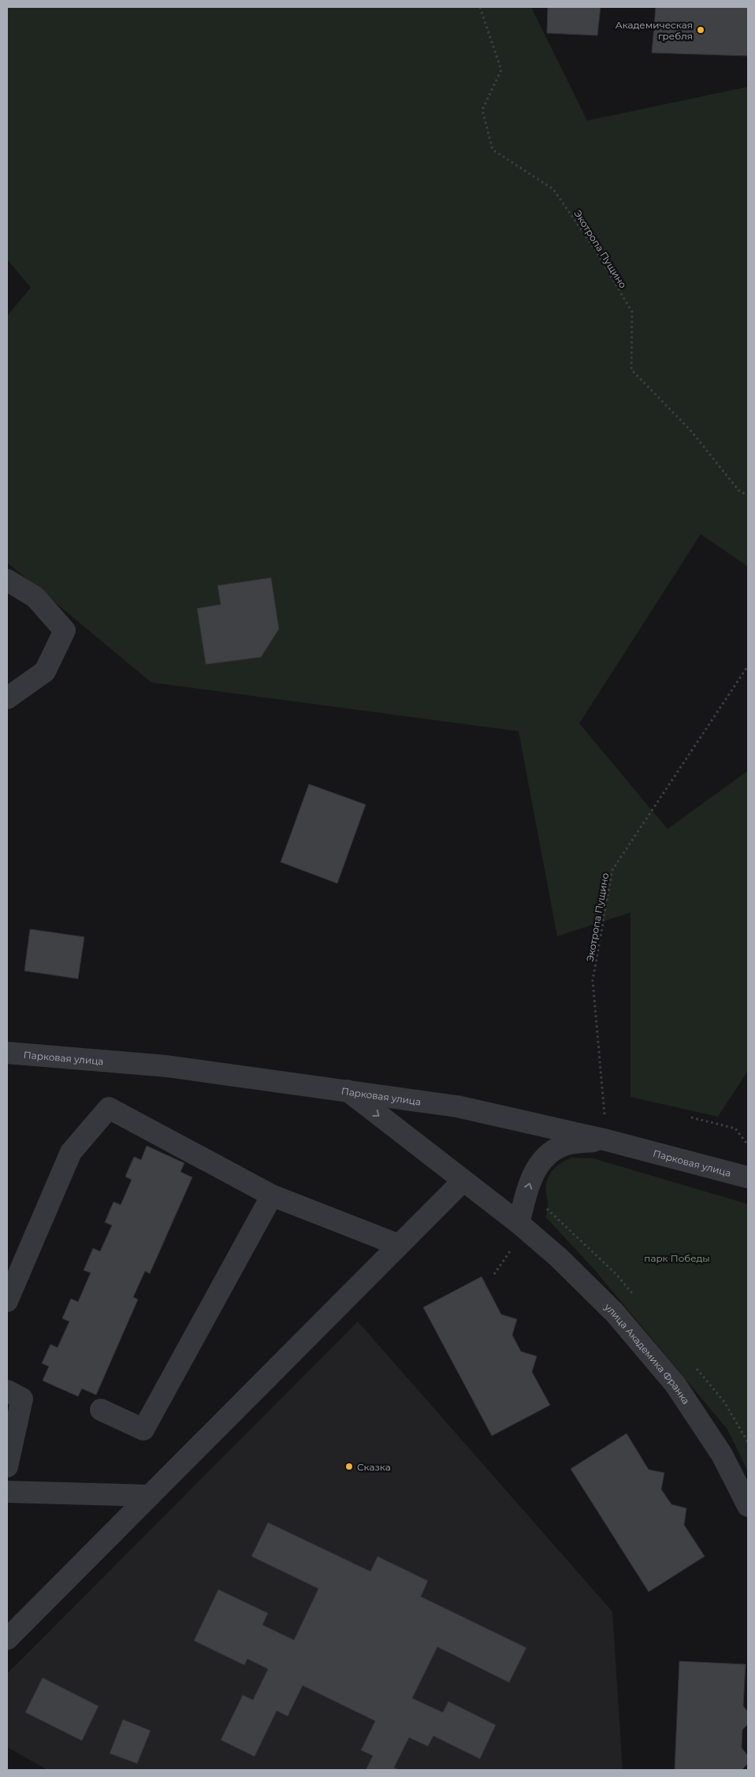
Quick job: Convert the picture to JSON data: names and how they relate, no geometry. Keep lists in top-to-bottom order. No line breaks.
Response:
{"streets":{"street":["Парковая улица","улица Академика Франка"],"path":["Экотропа Пущино"]},"crossings":[["Экотропа Пущино","Парковая улица"],["Парковая улица","улица Академика Франка"]],"parks":["парк Победы"],"places":["Академическая гребля","Сказка"]}
